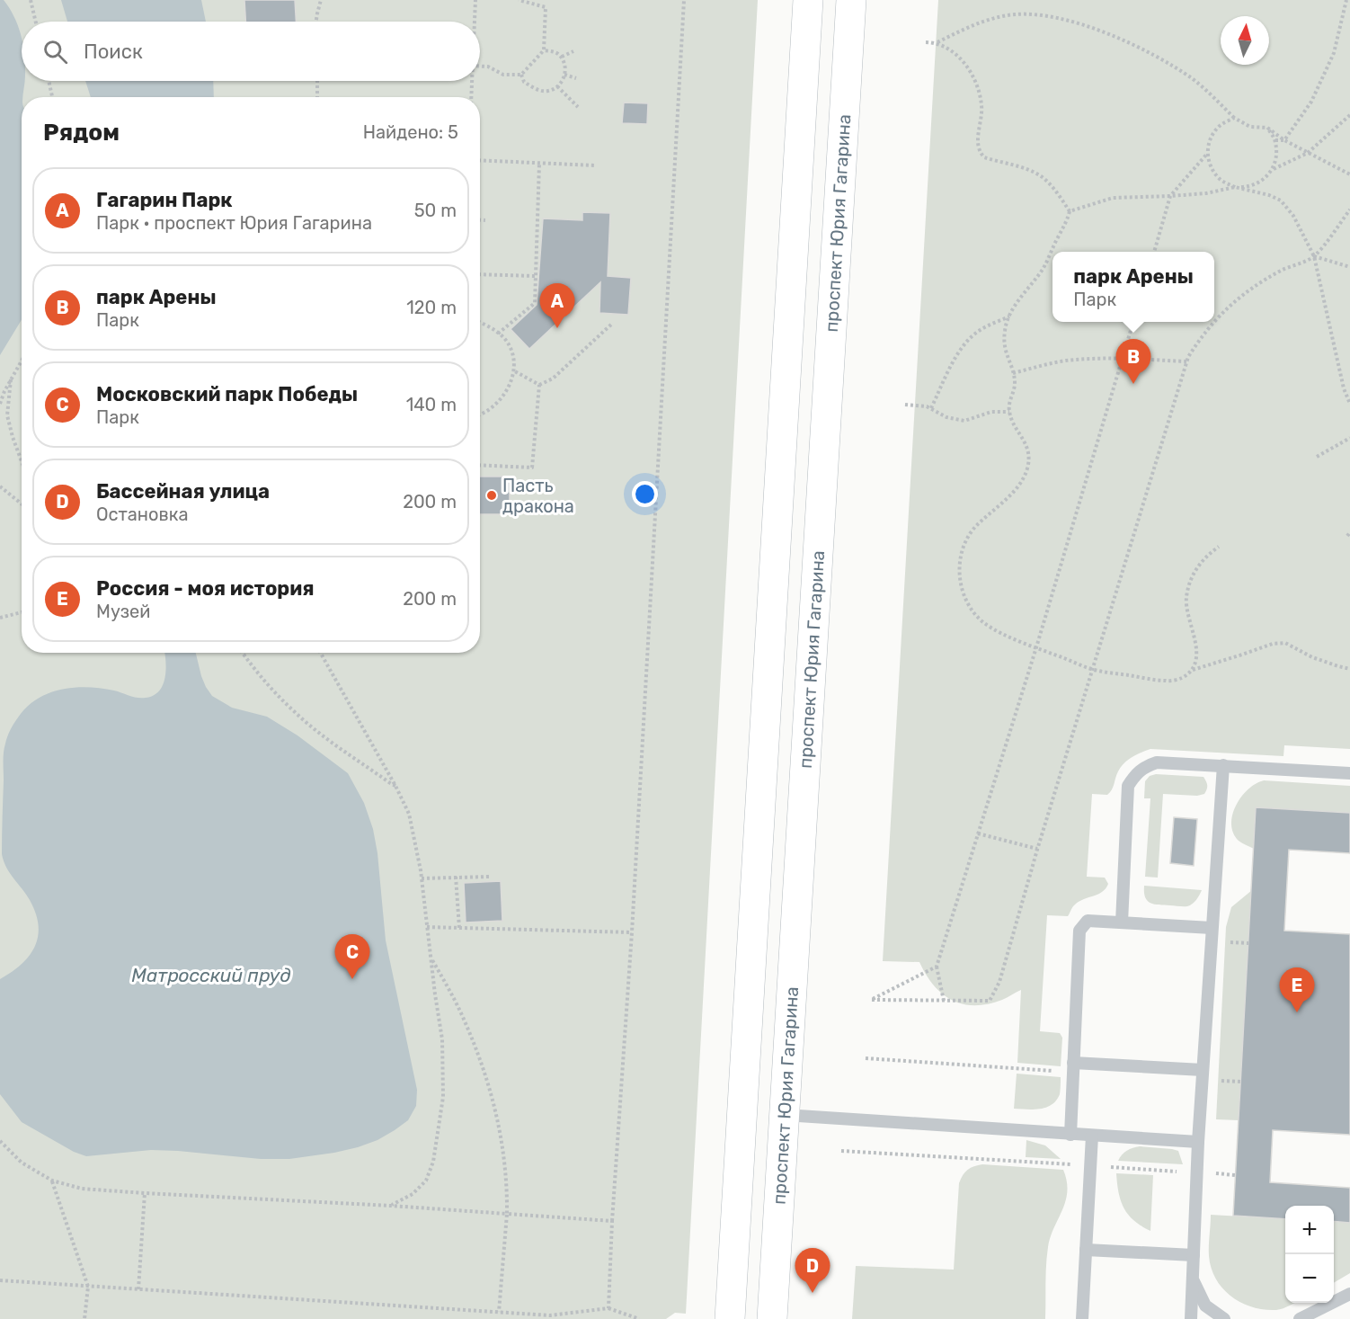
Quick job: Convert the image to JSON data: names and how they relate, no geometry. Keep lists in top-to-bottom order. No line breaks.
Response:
{"streets":{"main road":["проспект Юрия Гагарина"]},"water":["Матросский пруд"],"places":["Пасть дракона"],"north":"top","page":{"search":"Поиск","heading":["Рядом","Найдено: 5"],"list":[{"mark":"A","name":"Гагарин Парк","note":"Парк · проспект Юрия Гагарина","value":"50 m"},{"mark":"B","name":"парк Арены","note":"Парк","value":"120 m"},{"mark":"C","name":"Московский парк Победы","note":"Парк","value":"140 m"},{"mark":"D","name":"Бассейная улица","note":"Остановка","value":"200 m"},{"mark":"E","name":"Россия - моя история","note":"Музей","value":"200 m"}],"popup":["парк Арены","Парк"],"pins":["A","B","C","E","D"],"map_buttons":["+","−"]}}
